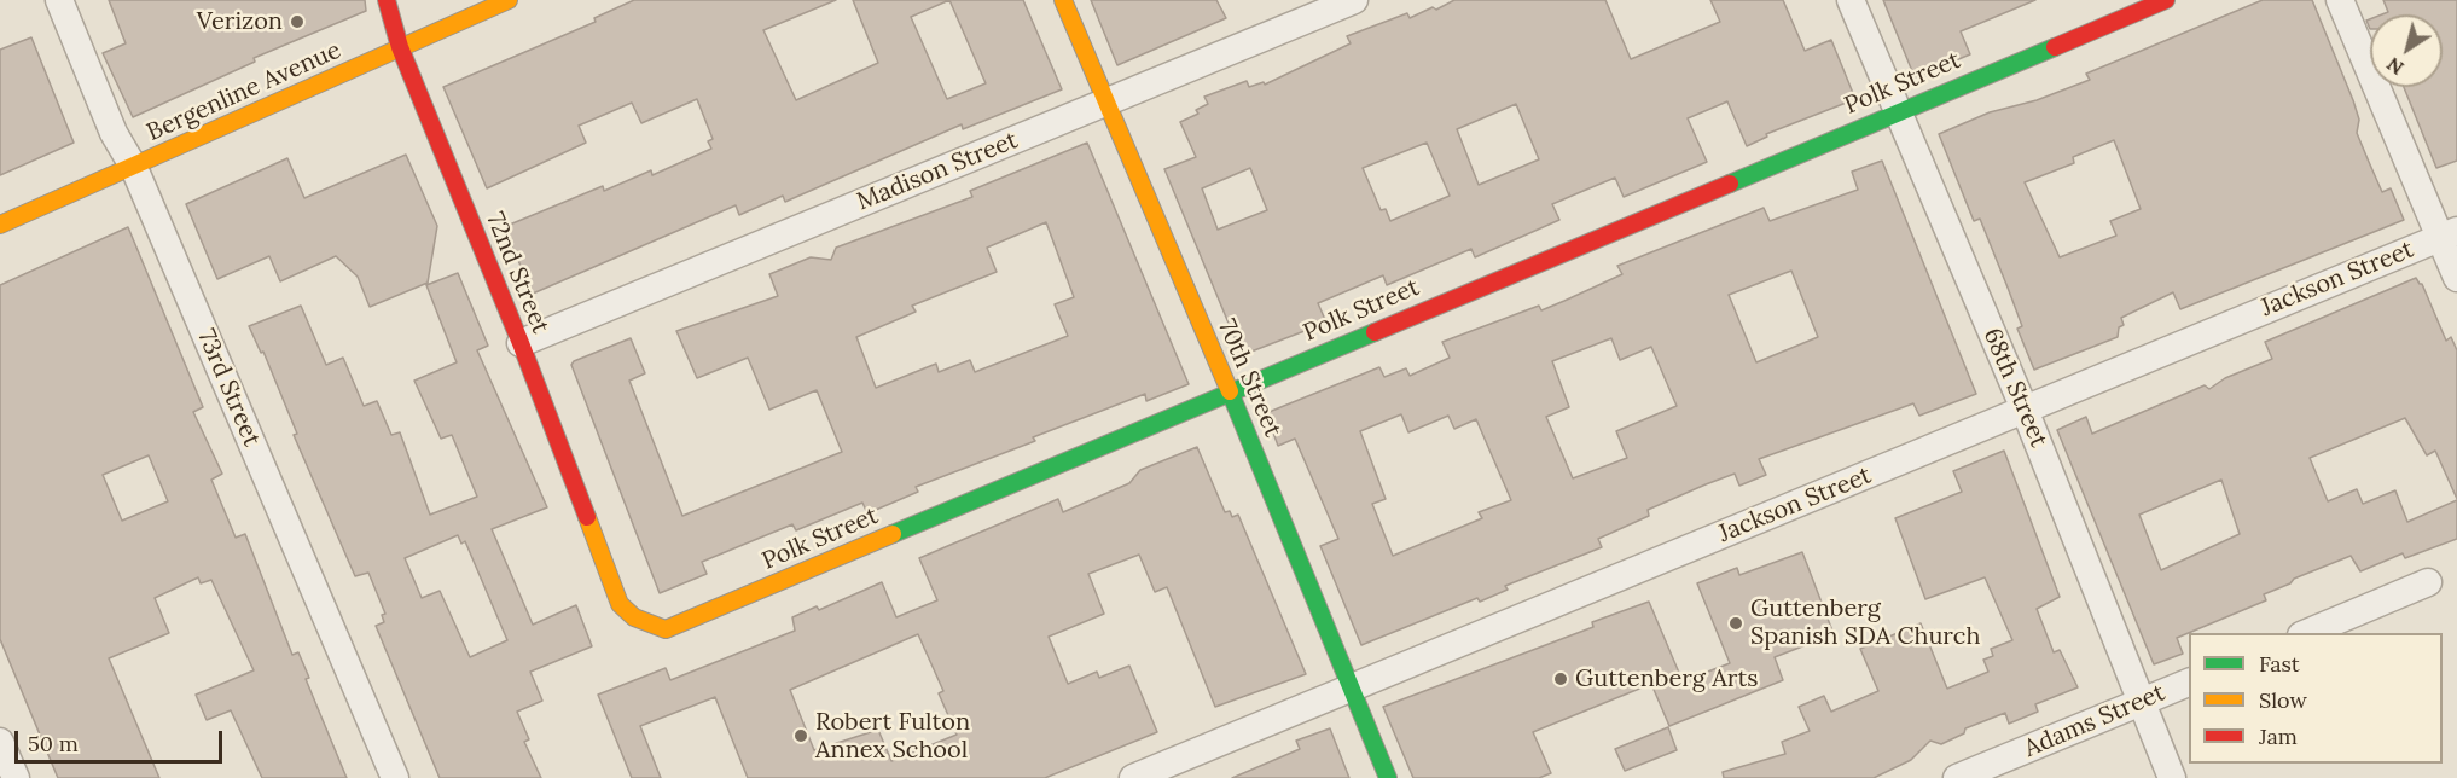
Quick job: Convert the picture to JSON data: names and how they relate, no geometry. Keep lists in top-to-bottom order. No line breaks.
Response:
{"streets":{"street":["Polk Street","Bergenline Avenue","Madison Street","72nd Street","Jackson Street","70th Street","73rd Street","68th Street","Adams Street"]},"crossings":[["Polk Street","72nd Street"],["Polk Street","70th Street"],["Polk Street","68th Street"],["Bergenline Avenue","72nd Street"],["Bergenline Avenue","73rd Street"],["Madison Street","72nd Street"],["Madison Street","70th Street"],["Jackson Street","70th Street"],["Jackson Street","68th Street"],["68th Street","Adams Street"]],"places":["Verizon","Guttenberg Spanish SDA Church","Guttenberg Arts","Robert Fulton Annex School"],"legend":["Fast","Slow","Jam"],"scale_bar":"50 m","north":"bottom left"}
